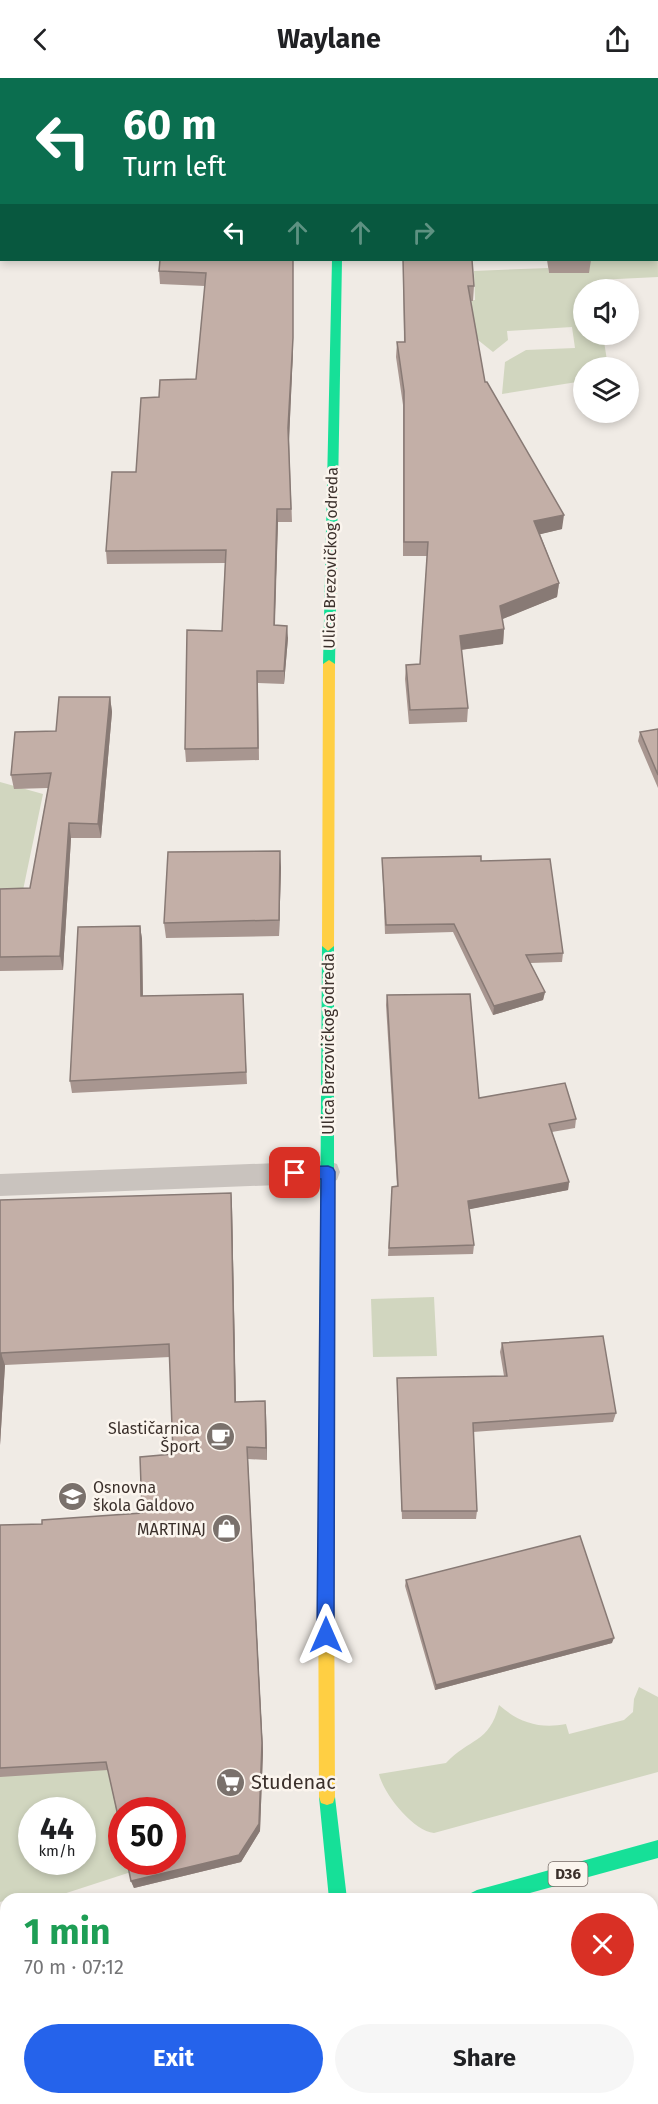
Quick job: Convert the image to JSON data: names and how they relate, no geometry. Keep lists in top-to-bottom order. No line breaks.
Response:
{"streets":{"main road":["Ulica Brezovičkog odreda","D36"]},"places":{"cafe":["Slastičarnica Šport"],"school or university":["Osnovna škola Galdovo"],"shop":["MARTINAJ"],"supermarket":["Studenac"]},"page":{"header":"Waylane","turn":["60 m","Turn left"],"speed":"44 km/h","limit":"50","heading":["1 min","70 m · 07:12"],"buttons":["Exit","Share"]}}
